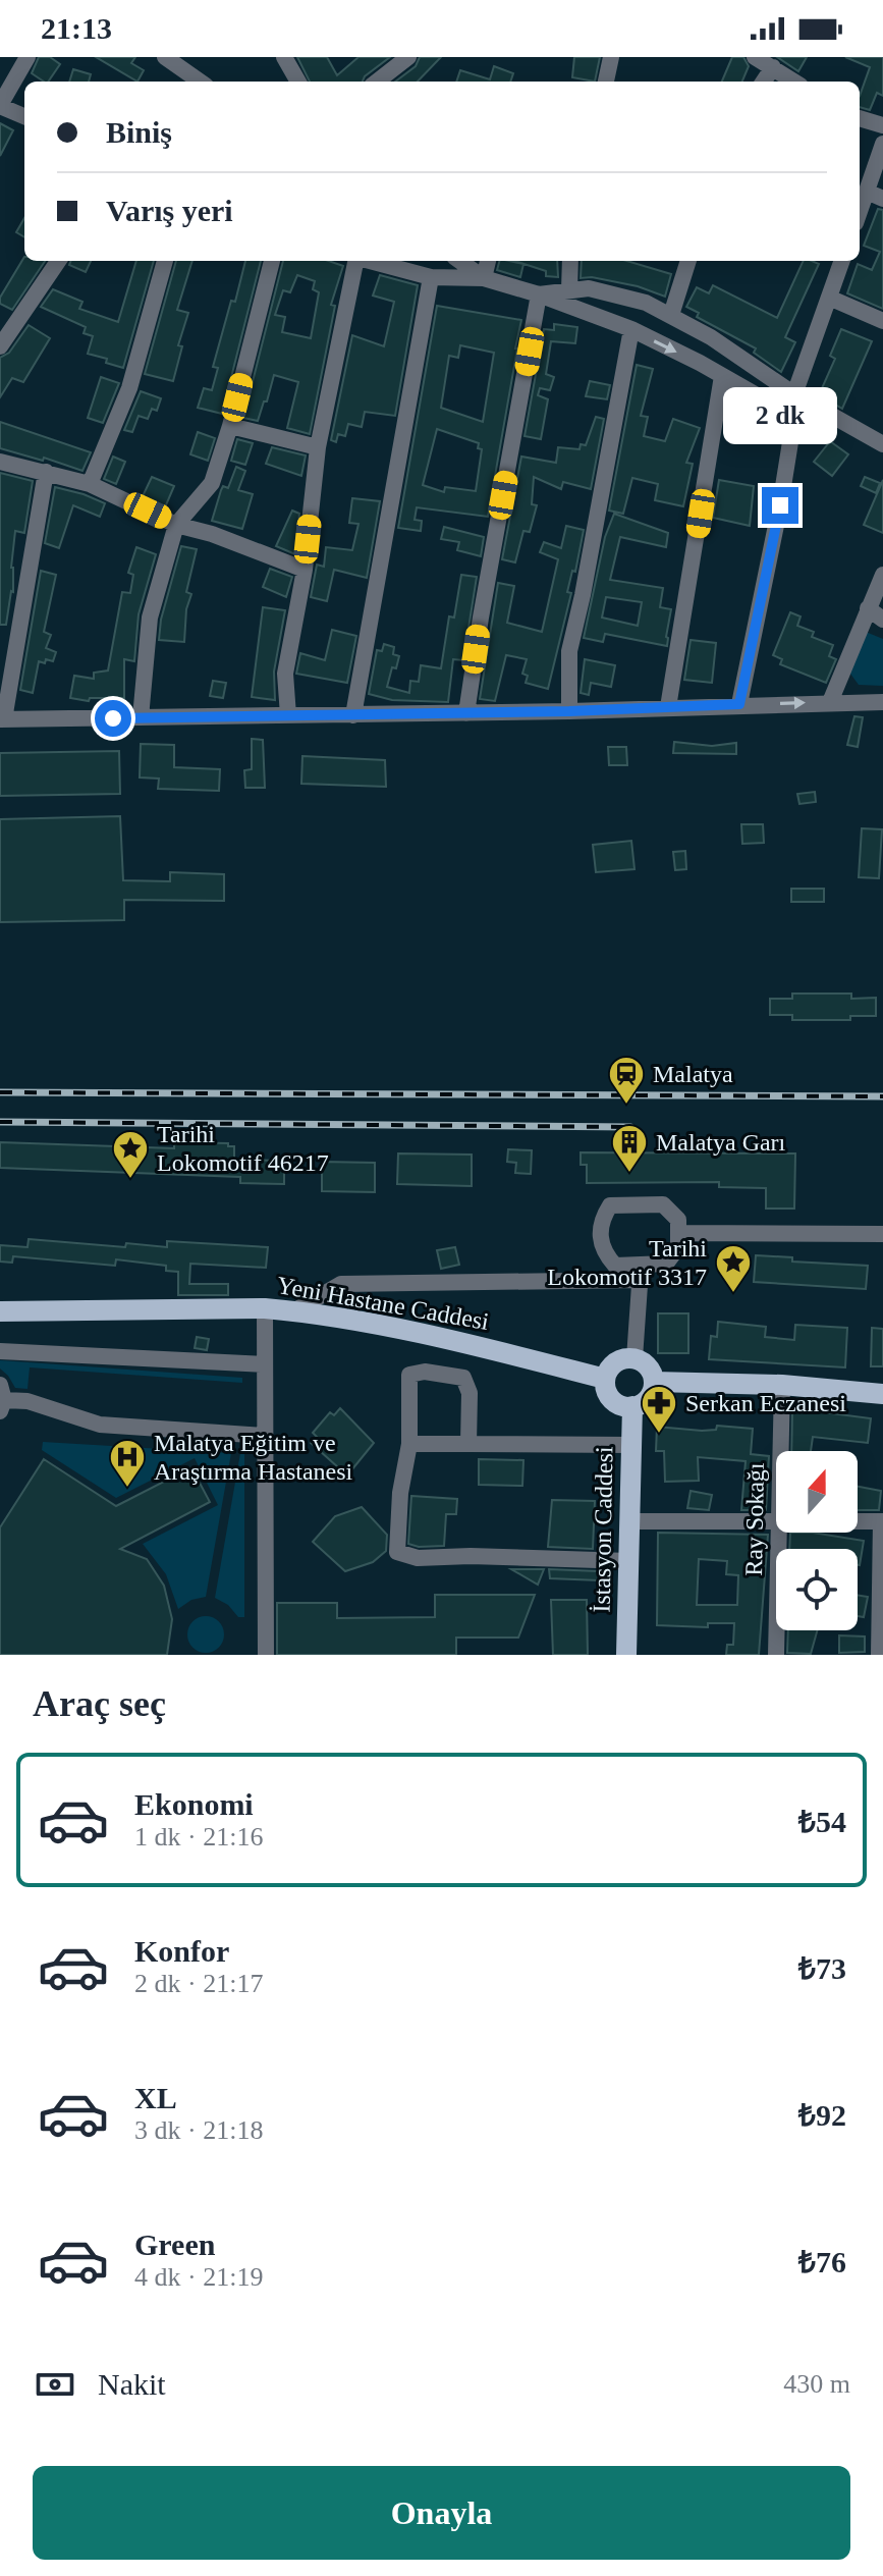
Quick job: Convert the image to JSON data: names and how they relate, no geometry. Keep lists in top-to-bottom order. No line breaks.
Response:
{"streets":{"main road":["Yeni Hastane Caddesi","İstasyon Caddesi"],"street":["Ray Sokağı"]},"crossings":[["Yeni Hastane Caddesi","İstasyon Caddesi"]],"places":{"station":["Malatya"],"building":["Malatya Garı"],"place":["Tarihi Lokomotif 46217","Tarihi Lokomotif 3317"],"pharmacy":["Serkan Eczanesi"],"hospital":["Malatya Eğitim ve Araştırma Hastanesi"]},"north":"top","page":{"status":"21:13","banner":["Biniş","Varış yeri"],"bubble":"2 dk","heading":"Araç seç","list":[{"name":"Ekonomi","note":"1 dk · 21:16","value":"₺54"},{"name":"Konfor","note":"2 dk · 21:17","value":"₺73"},{"name":"XL","note":"3 dk · 21:18","value":"₺92"},{"name":"Green","note":"4 dk · 21:19","value":"₺76"}],"pay":["Nakit","430 m"],"buttons":"Onayla"}}
